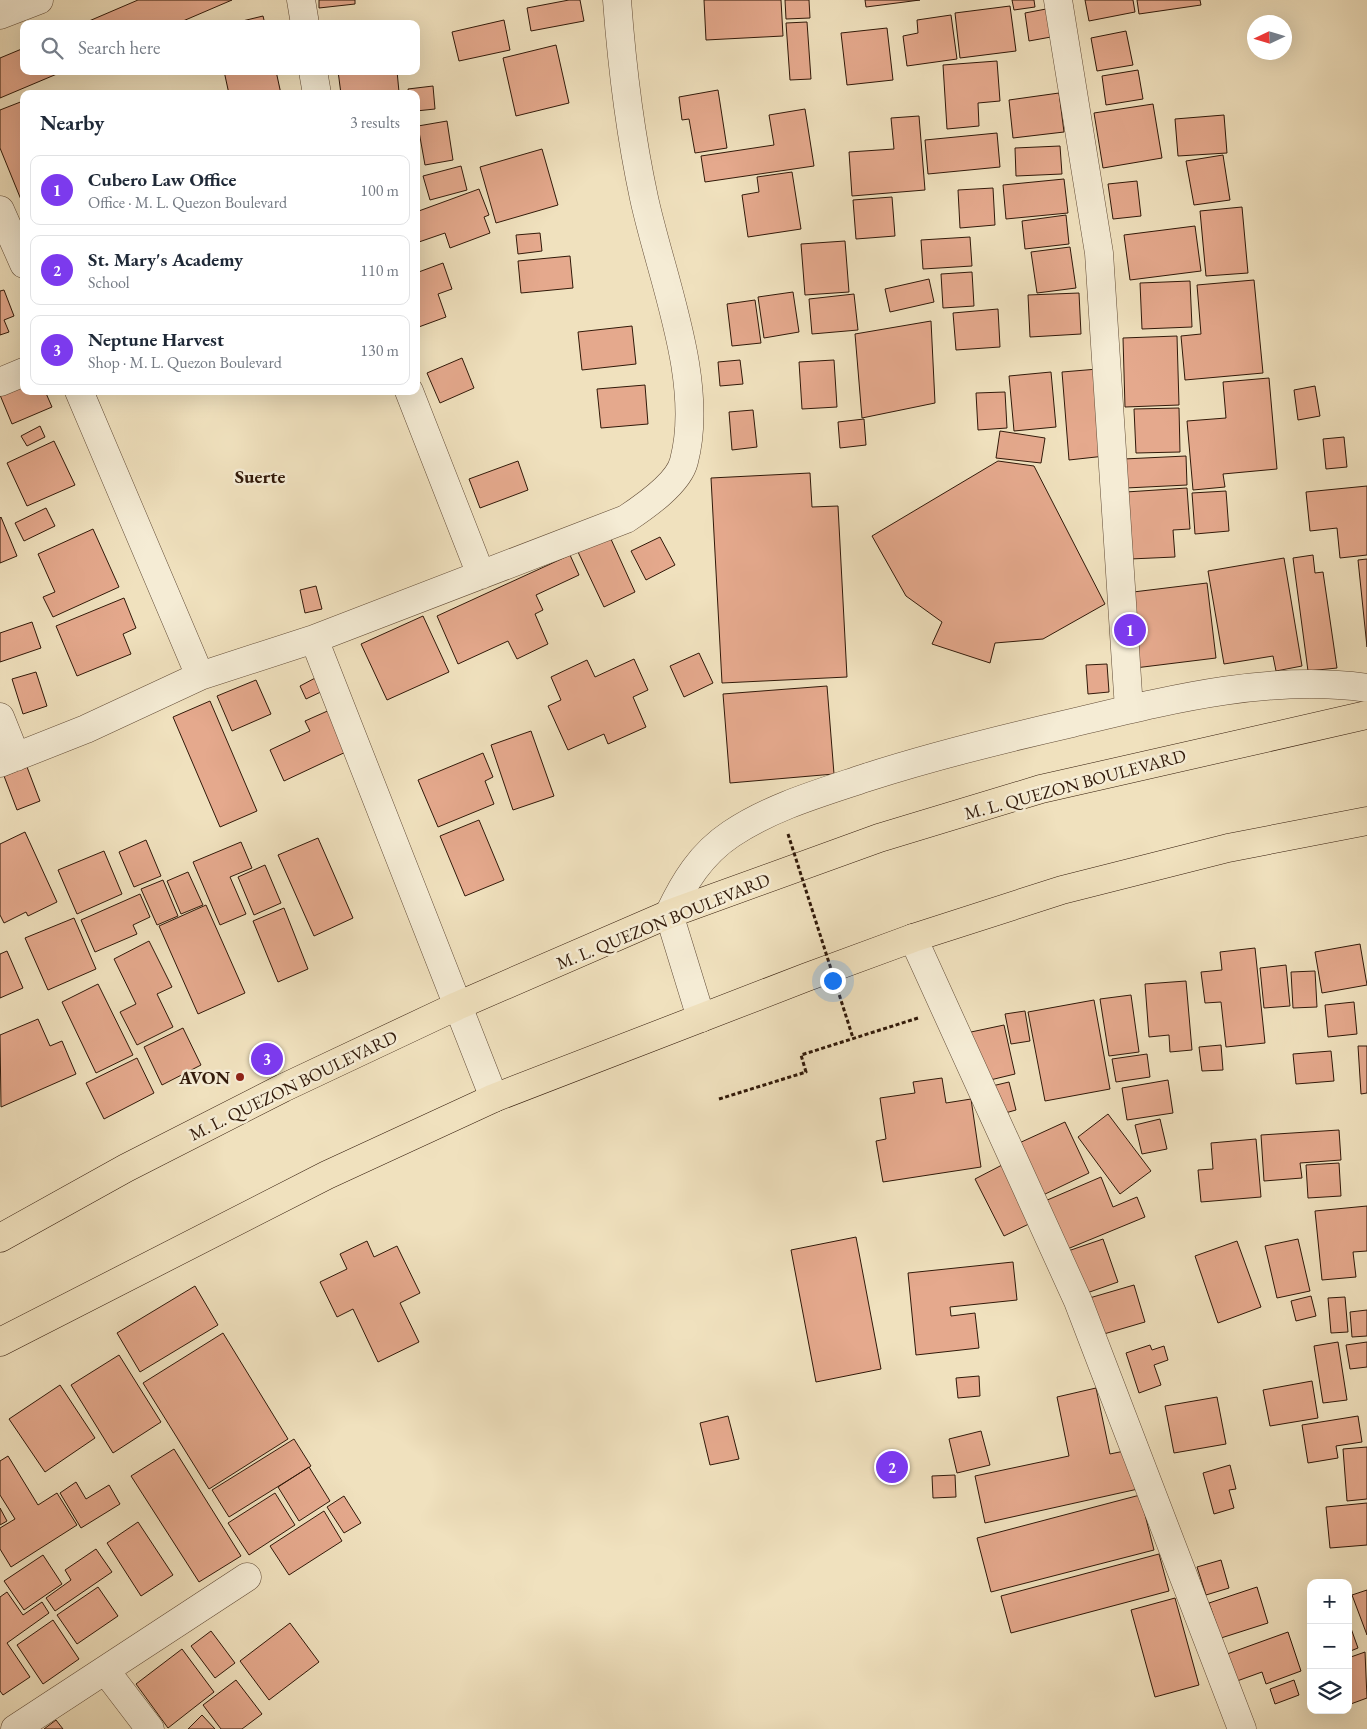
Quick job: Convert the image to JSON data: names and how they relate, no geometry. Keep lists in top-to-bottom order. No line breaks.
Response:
{"streets":{"highway":["M. L. QUEZON BOULEVARD"]},"districts":["Suerte"],"places":["AVON"],"north":"left","page":{"search":"Search here","heading":["Nearby","3 results"],"list":[{"mark":"1","name":"Cubero Law Office","note":"Office · M. L. Quezon Boulevard","value":"100 m"},{"mark":"2","name":"St. Mary's Academy","note":"School","value":"110 m"},{"mark":"3","name":"Neptune Harvest","note":"Shop · M. L. Quezon Boulevard","value":"130 m"}],"pins":["1","3","2"],"map_buttons":["+","−"]}}
